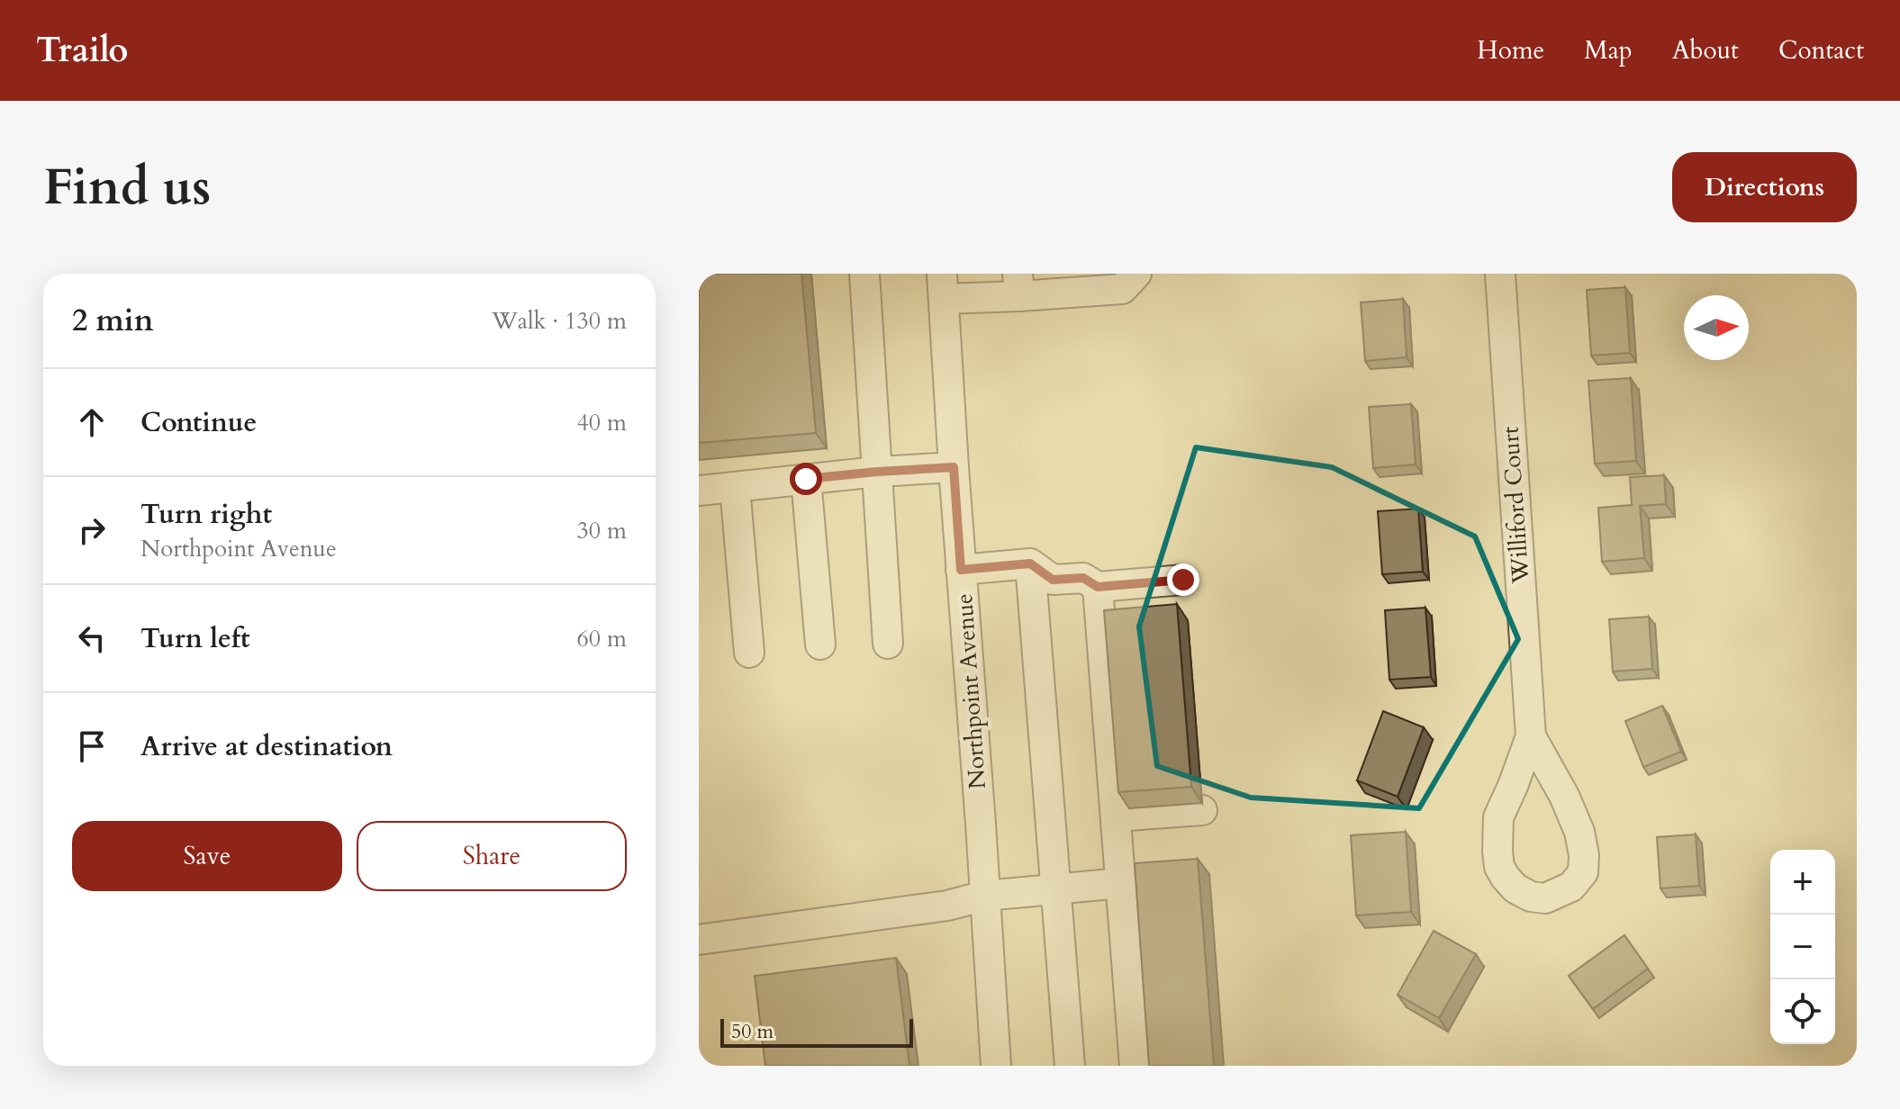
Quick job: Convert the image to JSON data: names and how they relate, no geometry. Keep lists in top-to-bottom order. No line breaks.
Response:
{"streets":{"street":["Williford Court","Northpoint Avenue"]},"scale_bar":"50 m","north":"right","page":{"header":"Trailo","nav":["Home","Map","About","Contact"],"buttons":["Directions",["Save","Share"]],"title":"Find us","heading":["2 min","Walk · 130 m"],"list":[["Continue","40 m"],["Turn right","Northpoint Avenue","30 m"],["Turn left","60 m"],"Arrive at destination"],"map_buttons":["+","−"],"scale":"50 m"}}
